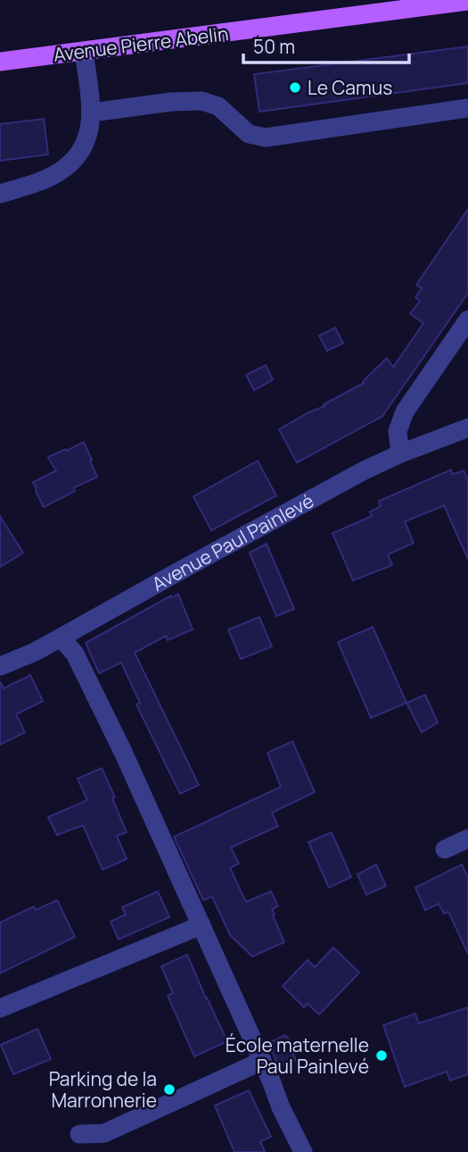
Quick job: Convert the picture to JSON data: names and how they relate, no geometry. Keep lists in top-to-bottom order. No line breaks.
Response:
{"streets":{"main road":["Avenue Pierre Abelin"],"street":["Avenue Paul Painlevé"]},"places":["Le Camus","École maternelle Paul Painlevé","Parking de la Marronnerie"],"scale_bar":"50 m"}
